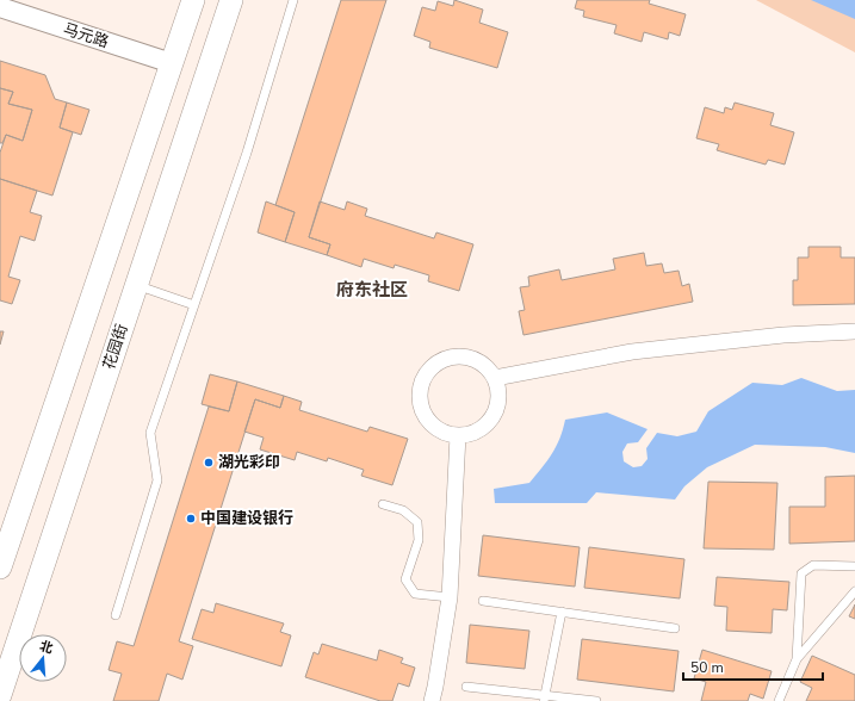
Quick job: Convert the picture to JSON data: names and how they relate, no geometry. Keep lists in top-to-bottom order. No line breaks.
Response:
{"streets":{"main road":["花园街"],"street":["马元路"]},"districts":["府东社区"],"places":["湖光彩印","中国建设银行"],"scale_bar":"50 m","north":"top"}
